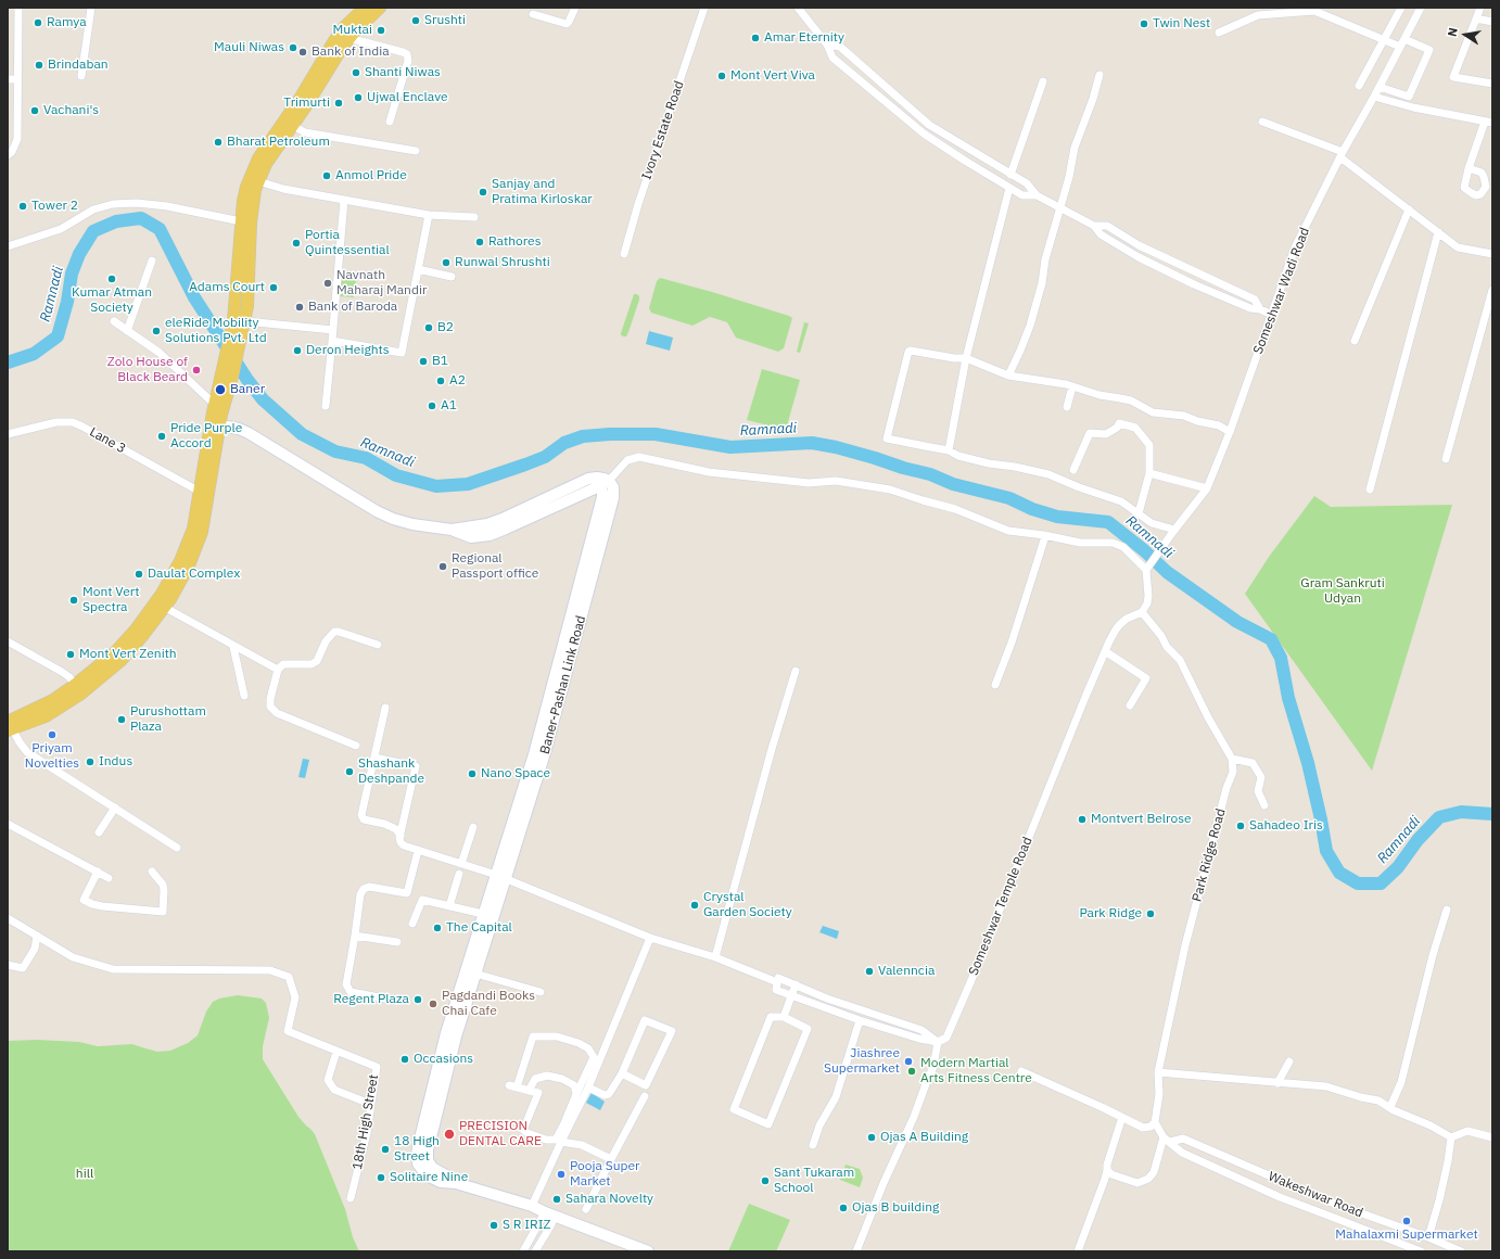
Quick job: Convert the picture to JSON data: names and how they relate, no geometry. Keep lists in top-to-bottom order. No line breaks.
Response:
{"streets":{"street":["Ivory Estate Road","Someshwar Wadi Road","Lane 3","Baner-Pashan Link Road","Park Ridge Road","Someshwar Temple Road","18th High Street","Wakeshwar Road"]},"crossings":[["Park Ridge Road","Wakeshwar Road"]],"water":["Ramnadi"],"parks":["Gram Sankruti Udyan","hill"],"places":["Srushti","Ramya","Twin Nest","Muktai","Amar Eternity","Mauli Niwas","Bank of India","Brindaban","Shanti Niwas","Mont Vert Viva","Ujwal Enclave","Trimurti","Vachani's","Bharat Petroleum","Anmol Pride","Sanjay and Pratima Kirloskar","Tower 2","Rathores","Portia Quintessential","Runwal Shrushti","Kumar Atman Society","Navnath Maharaj Mandir","Adams Court","Bank of Baroda","B2","eleRide Mobility Solutions Pvt. Ltd","Deron Heights","B1","Zolo House of Black Beard","A2","Baner","A1","Pride Purple Accord","Regional Passport office","Daulat Complex","Mont Vert Spectra","Mont Vert Zenith","Purushottam Plaza","Priyam Novelties","Indus","Shashank Deshpande","Nano Space","Montvert Belrose","Sahadeo Iris","Crystal Garden Society","Park Ridge","The Capital","Valenncia","Regent Plaza","Pagdandi Books Chai Cafe","Occasions","Jiashree Supermarket","Modern Martial Arts Fitness Centre","PRECISION DENTAL CARE","Ojas A Building","18 High Street","Pooja Super Market","Solitaire Nine","Sant Tukaram School","Sahara Novelty","Ojas B building","Mahalaxmi Supermarket","S R IRIZ"],"north":"left"}
